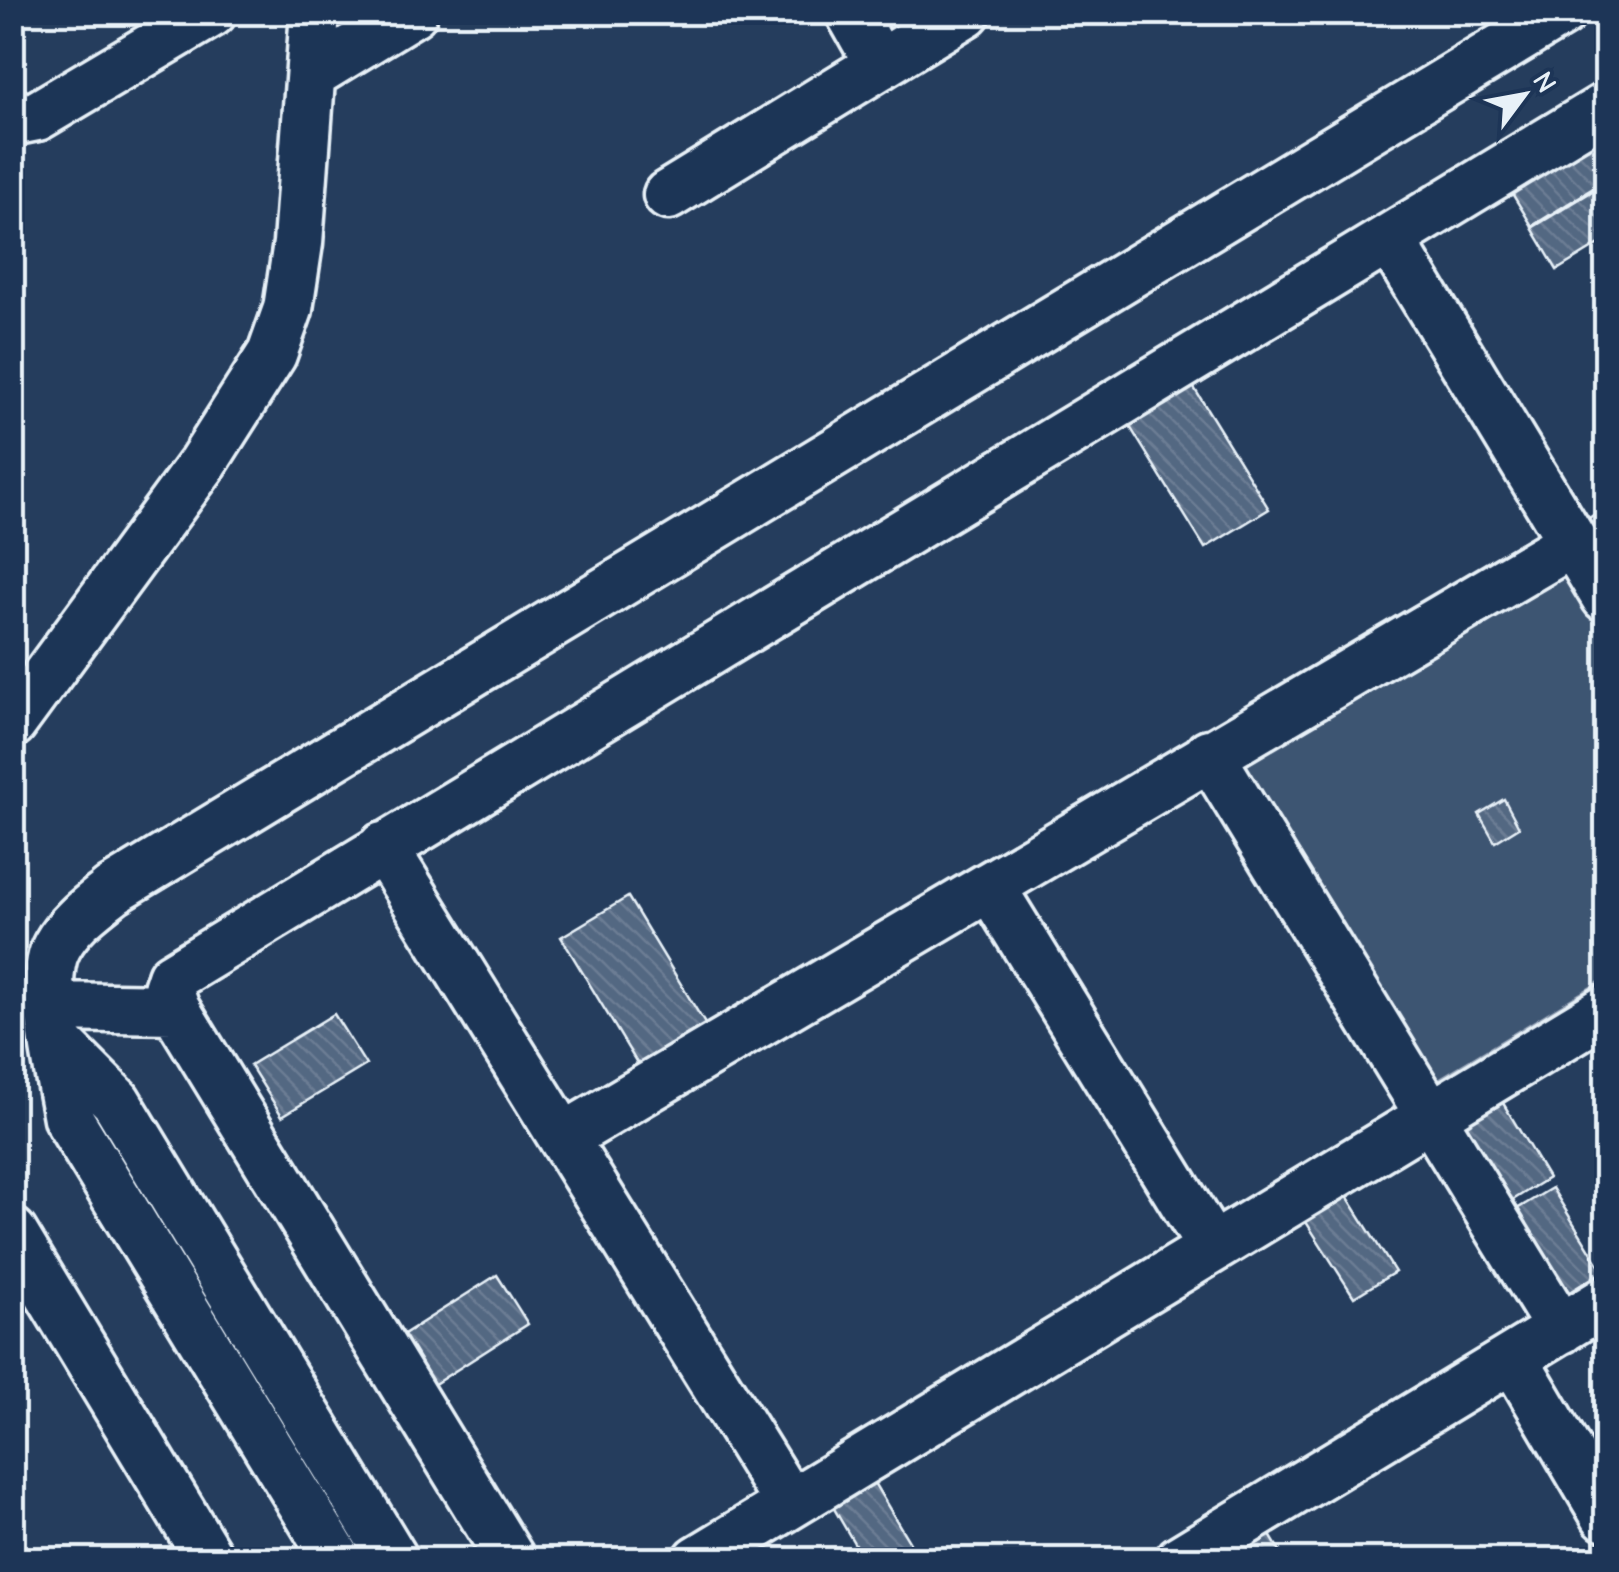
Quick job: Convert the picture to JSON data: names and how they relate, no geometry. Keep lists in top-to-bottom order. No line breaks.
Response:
{"north":"top right"}
